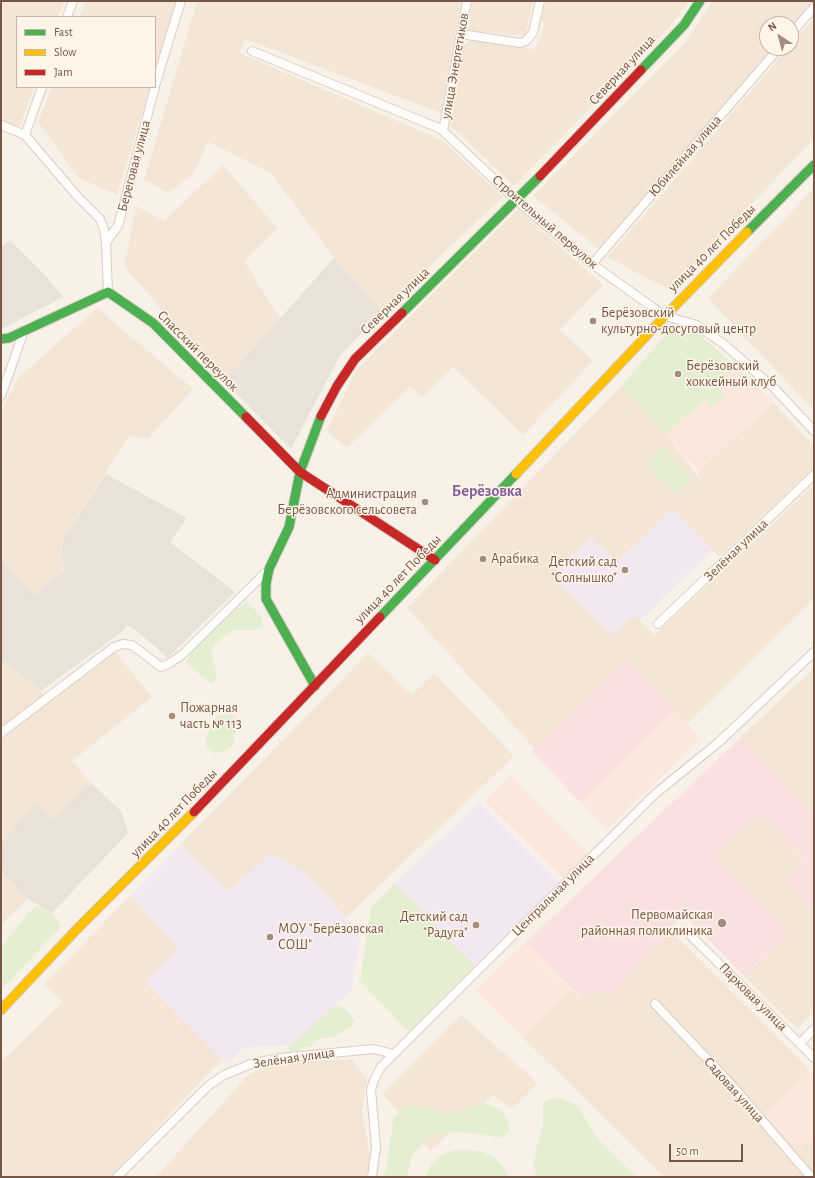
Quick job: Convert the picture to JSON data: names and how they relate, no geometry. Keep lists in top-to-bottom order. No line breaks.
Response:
{"streets":{"street":["улица Энергетиков","Северная улица","Юбилейная улица","Береговая улица","Строительный переулок","улица 40 лет Победы","Спасский переулок","Зелёная улица","Центральная улица","Парковая улица","Садовая улица"]},"crossings":[["улица Энергетиков","Строительный переулок"],["Северная улица","Строительный переулок"],["Северная улица","улица 40 лет Победы"],["Северная улица","Спасский переулок"],["Юбилейная улица","Строительный переулок"],["Строительный переулок","улица 40 лет Победы"],["улица 40 лет Победы","Спасский переулок"],["Зелёная улица","Центральная улица"]],"districts":["Берёзовка"],"places":["Берёзовский культурно-досуговый центр","Берёзовский хоккейный клуб","Администрация Берёзовского сельсовета","Арабика","Детский сад \"Солнышко\"","Пожарная часть № 113","Первомайская районная поликлиника","Детский сад \"Радуга\"","МОУ \"Берёзовская СОШ\""],"legend":["Fast","Slow","Jam"],"scale_bar":"50 m","north":"top left"}
